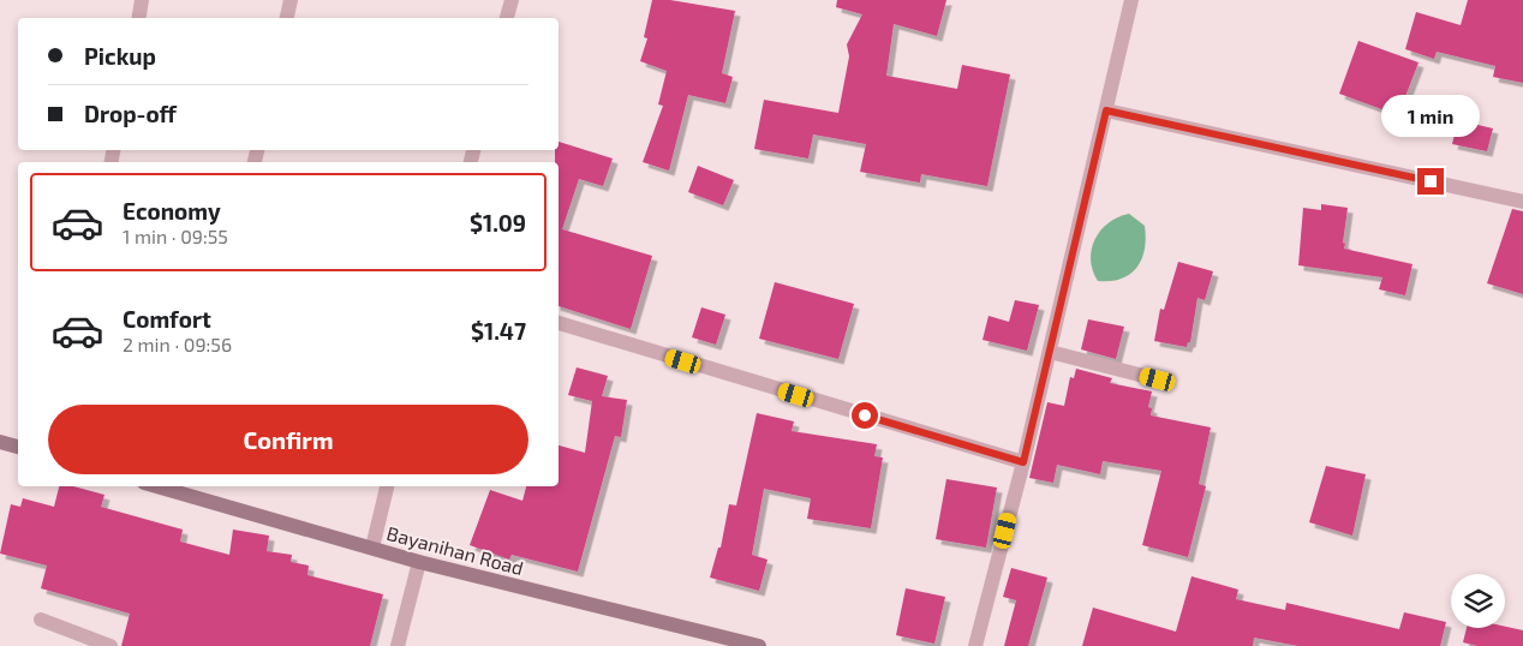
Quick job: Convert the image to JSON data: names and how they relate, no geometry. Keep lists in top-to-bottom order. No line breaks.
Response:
{"streets":{"street":["Bayanihan Road"]},"page":{"banner":["Pickup","Drop-off"],"bubble":"1 min","list":[{"name":"Economy","note":"1 min · 09:55","value":"$1.09"},{"name":"Comfort","note":"2 min · 09:56","value":"$1.47"}],"buttons":"Confirm"}}
